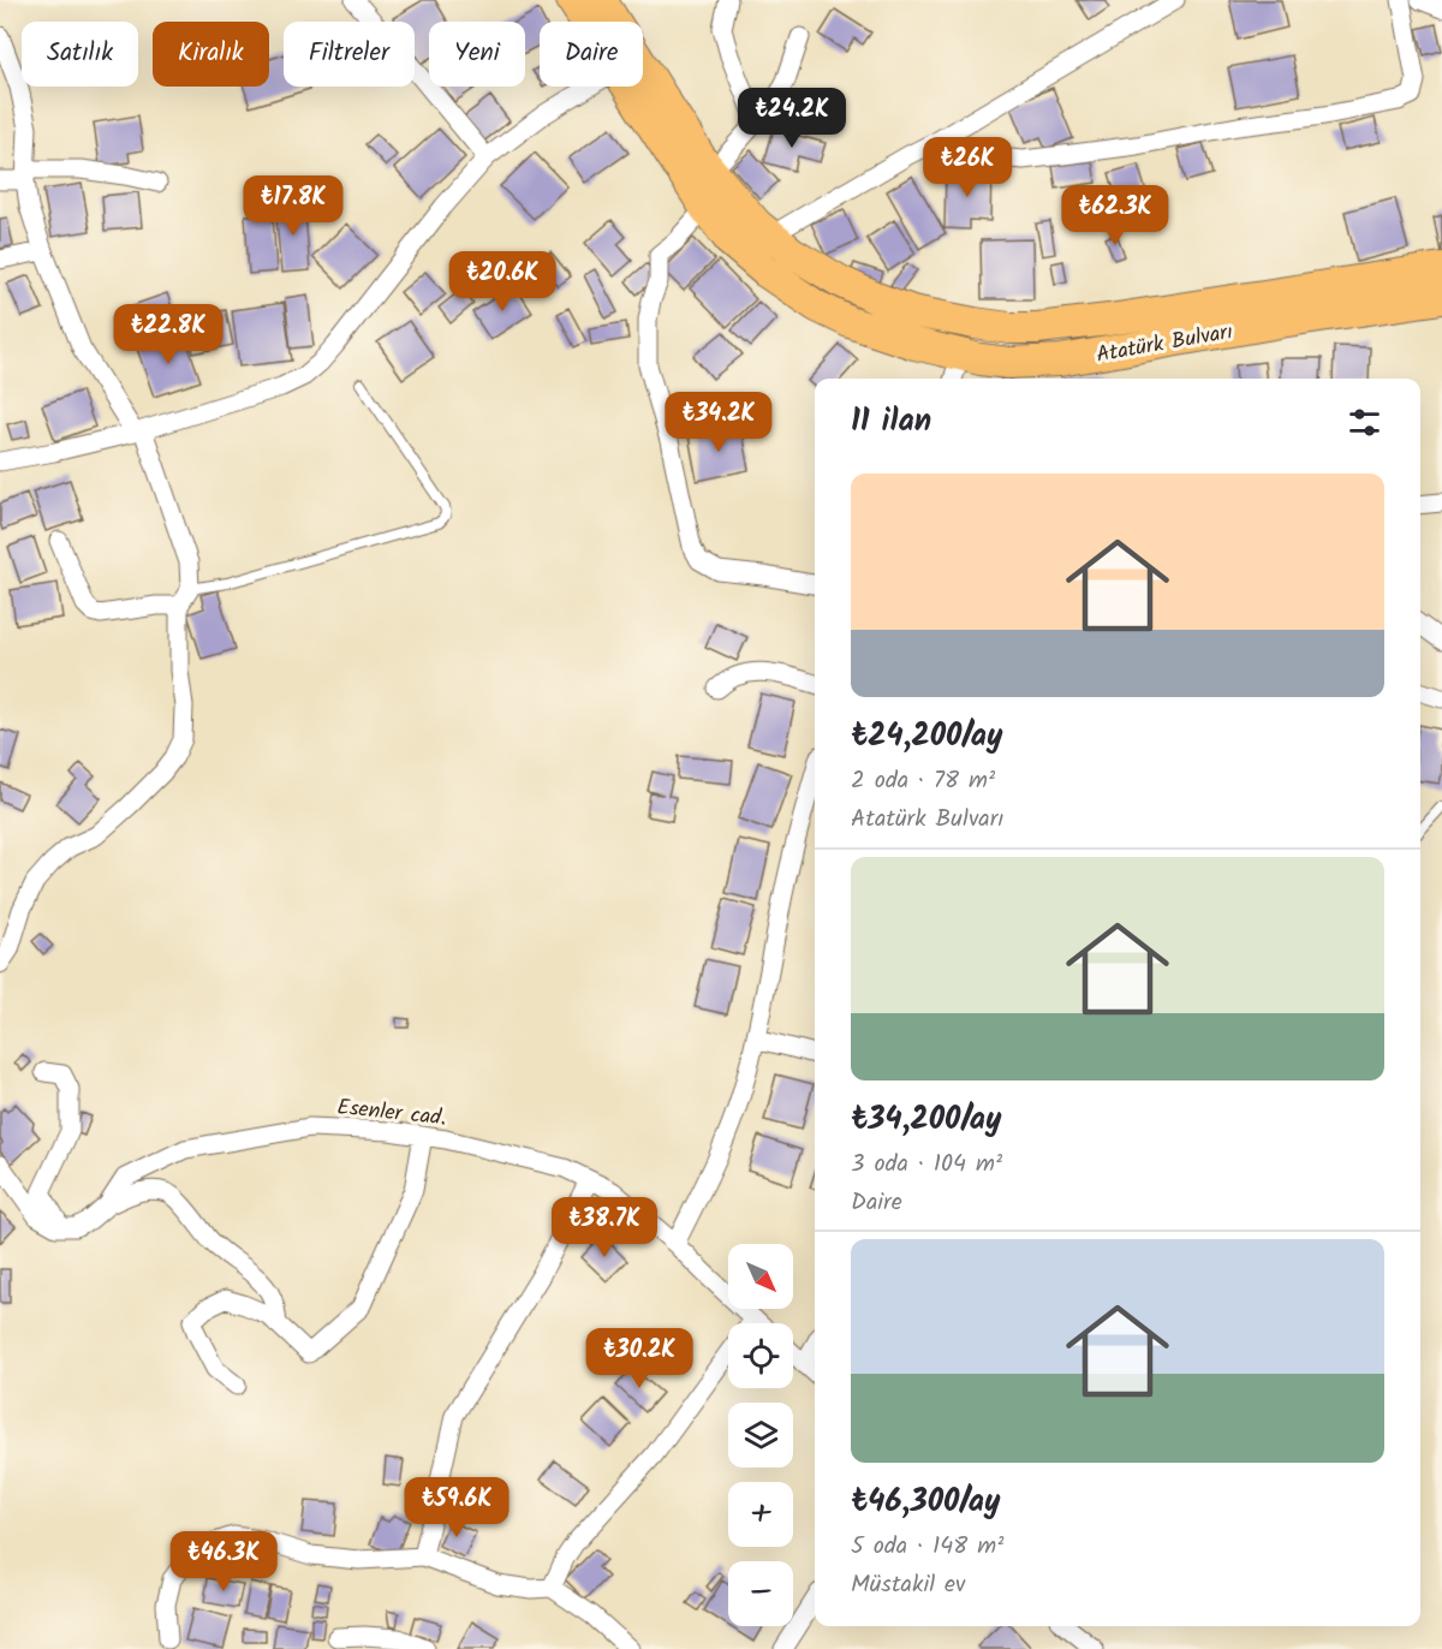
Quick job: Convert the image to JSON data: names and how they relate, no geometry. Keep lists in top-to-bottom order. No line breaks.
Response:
{"streets":{"highway":["Atatürk Bulvarı"],"street":["Esenler cad."]},"north":"bottom right","page":{"chip":["Satılık","Kiralık","Filtreler","Yeni","Daire"],"price":["₺24.2K","₺26K","₺17.8K","₺62.3K","₺20.6K","₺22.8K","₺34.2K","₺38.7K","₺30.2K","₺59.6K","₺46.3K"],"heading":"11 ilan","list":[{"name":"₺24,200/ay","note":"2 oda · 78 m² · Atatürk Bulvarı"},{"name":"₺34,200/ay","note":"3 oda · 104 m² · Daire"},{"name":"₺46,300/ay","note":"5 oda · 148 m² · Müstakil ev"}],"map_buttons":["+","−"]}}
